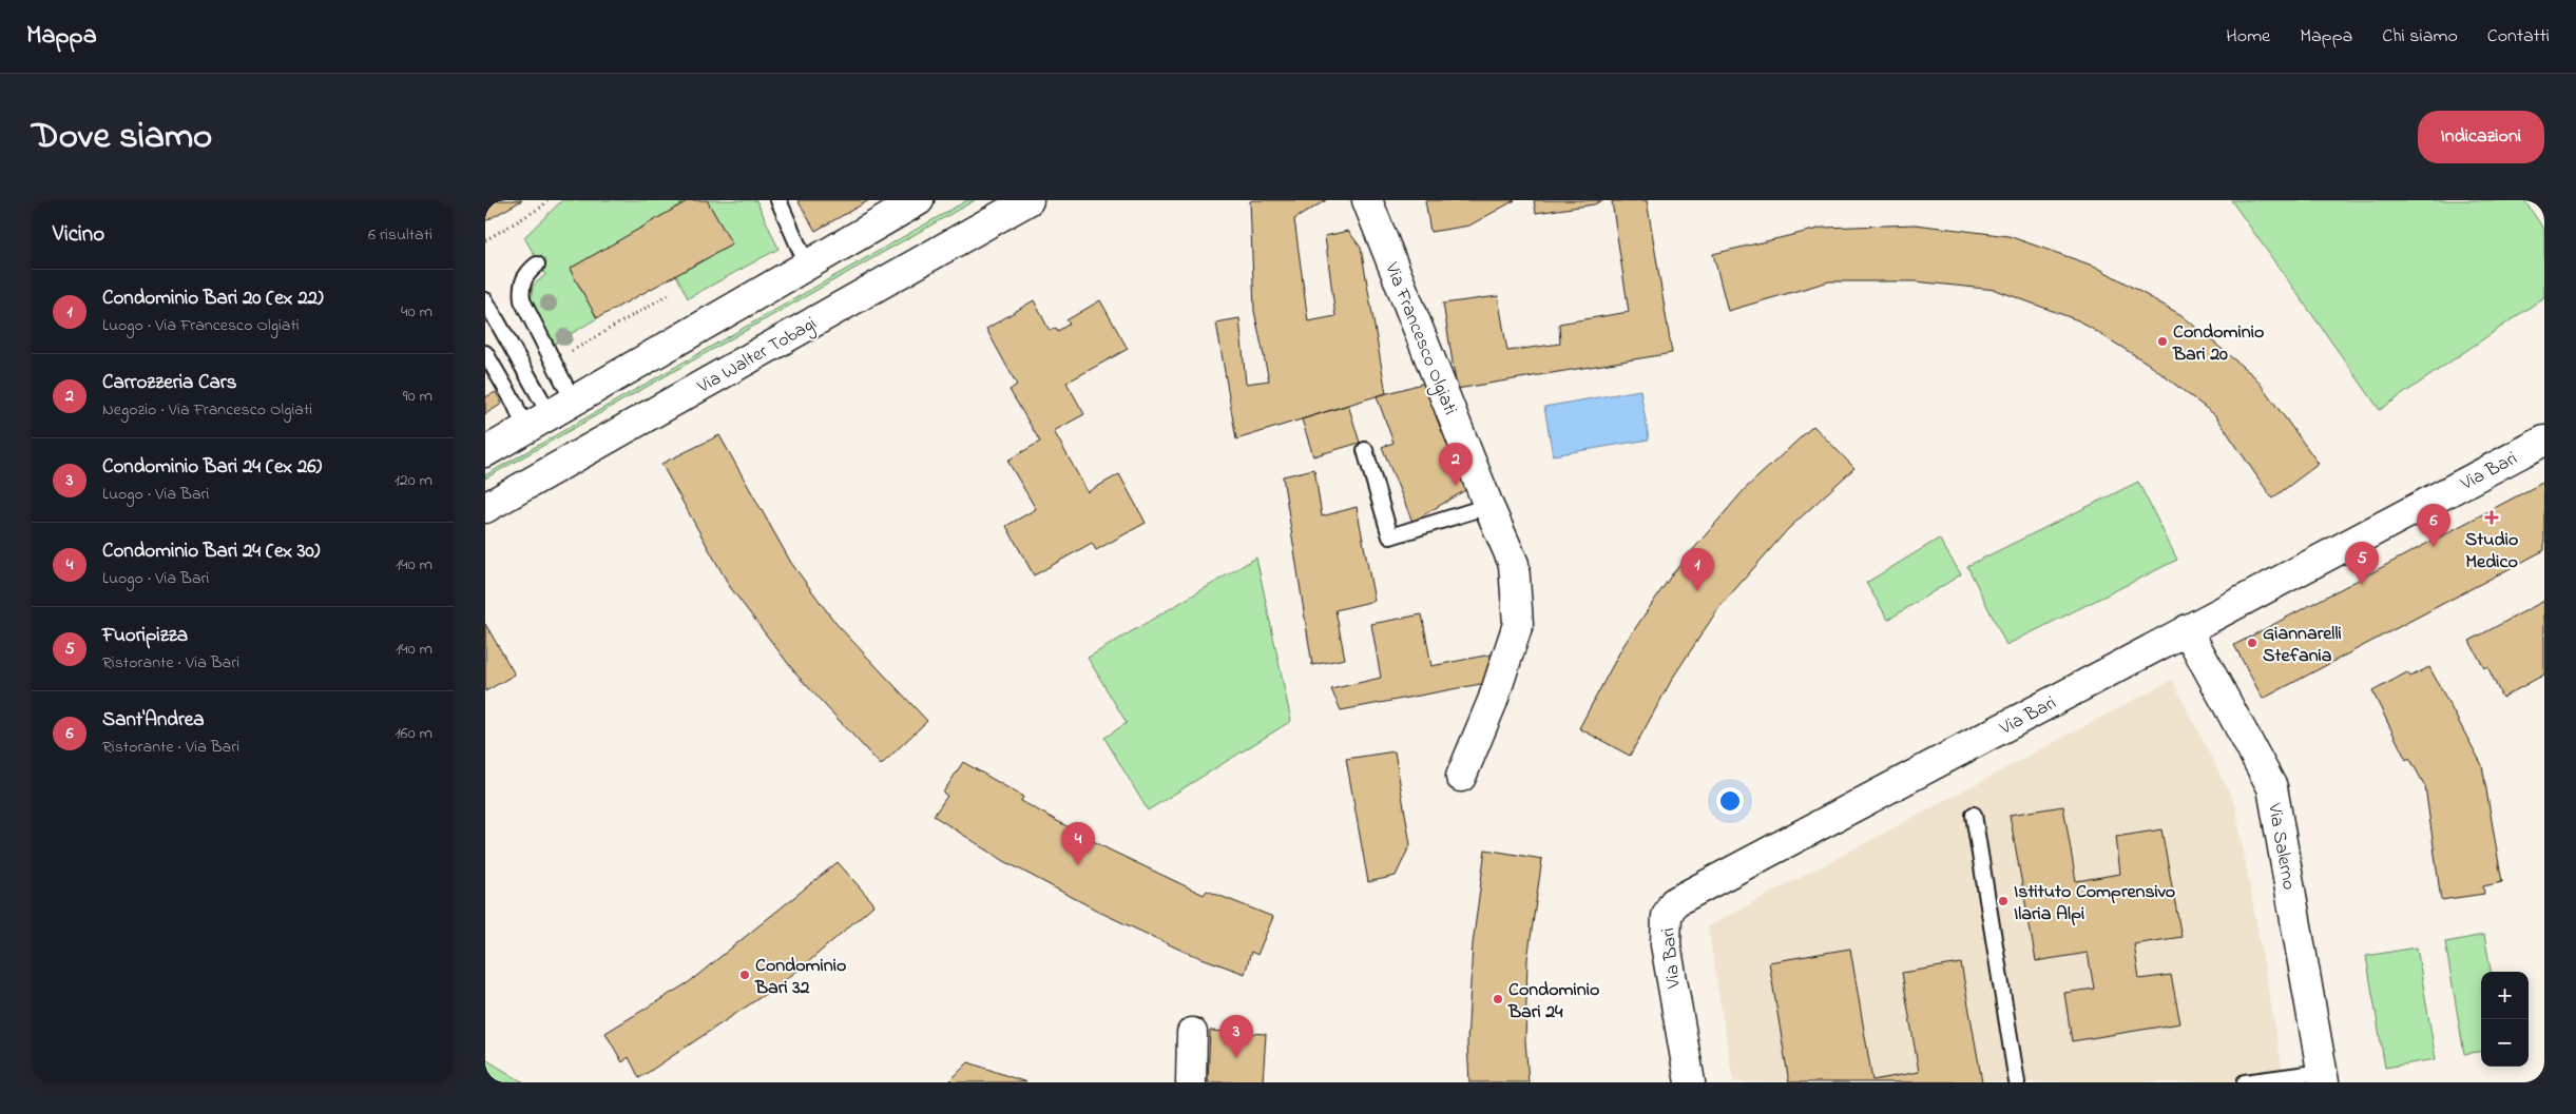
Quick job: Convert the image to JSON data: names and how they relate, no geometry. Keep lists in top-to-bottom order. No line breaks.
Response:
{"streets":{"street":["Via Francesco Olgiati","Via Walter Tobagi","Via Bari","Via Salerno"]},"crossings":[["Via Bari","Via Salerno"]],"places":{"other":["Condominio Bari 20","Giannarelli Stefania","Istituto Comprensivo Ilaria Alpi","Condominio Bari 32","Condominio Bari 24"],"health":["Studio Medico"]},"page":{"header":"Mappa","nav":["Home","Mappa","Chi siamo","Contatti"],"title":"Dove siamo","buttons":"Indicazioni","heading":["Vicino","6 risultati"],"list":[{"mark":"1","name":"Condominio Bari 20 (ex 22)","note":"Luogo · Via Francesco Olgiati","value":"40 m"},{"mark":"2","name":"Carrozzeria Cars","note":"Negozio · Via Francesco Olgiati","value":"90 m"},{"mark":"3","name":"Condominio Bari 24 (ex 26)","note":"Luogo · Via Bari","value":"120 m"},{"mark":"4","name":"Condominio Bari 24 (ex 30)","note":"Luogo · Via Bari","value":"140 m"},{"mark":"5","name":"Fuoripizza","note":"Ristorante · Via Bari","value":"140 m"},{"mark":"6","name":"Sant'Andrea","note":"Ristorante · Via Bari","value":"160 m"}],"pins":["2","6","5","1","4","3"],"map_buttons":["+","−"]}}
